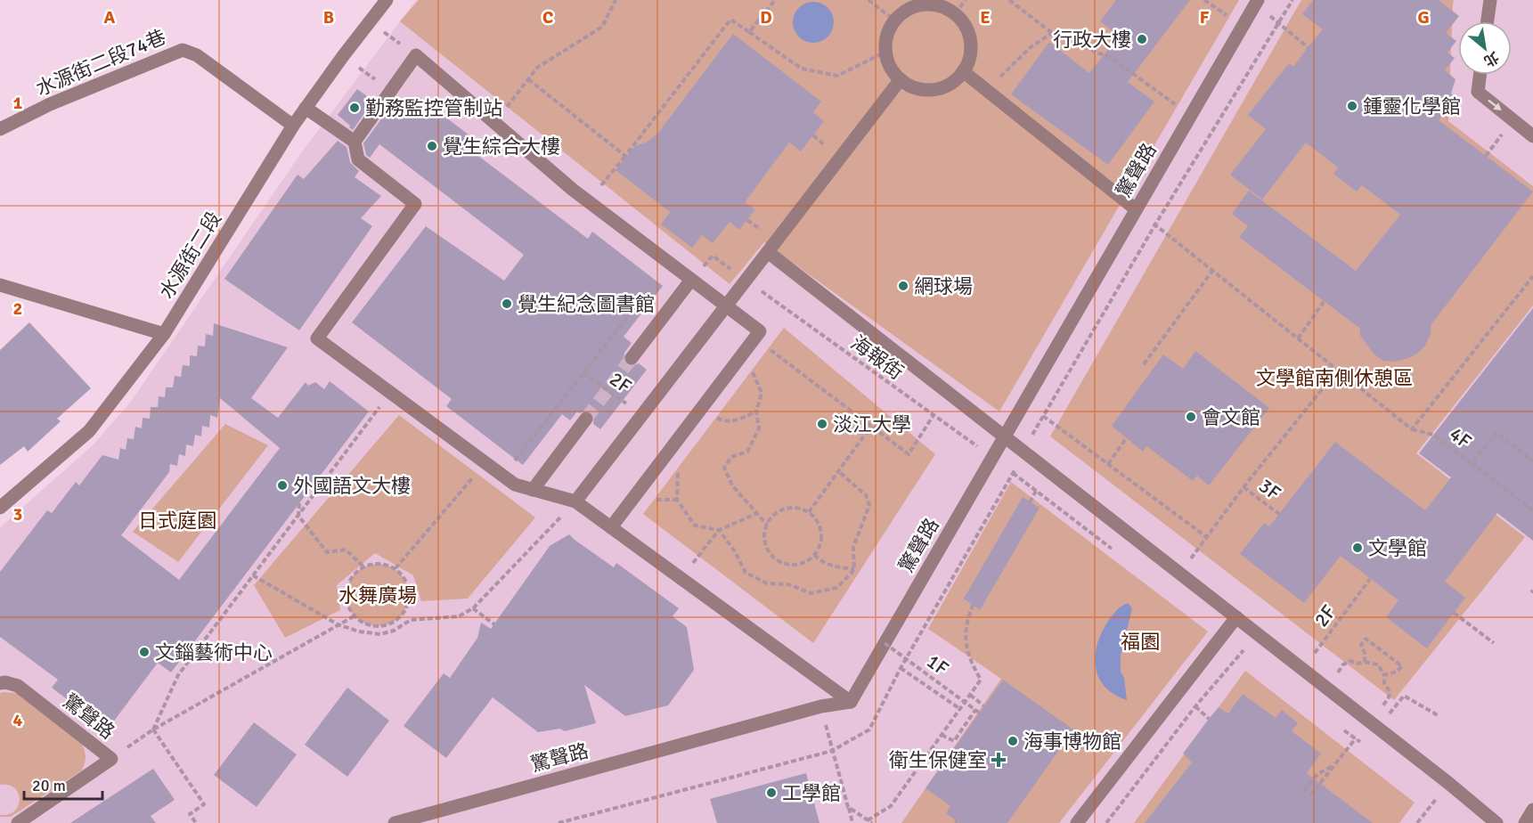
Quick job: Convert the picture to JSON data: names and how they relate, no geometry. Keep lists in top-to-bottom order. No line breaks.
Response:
{"streets":{"street":["水源街二段74巷","驚聲路","水源街二段"],"path":["海報街","2F","4F","3F","1F"]},"crossings":[["水源街二段74巷","水源街二段"],["驚聲路","海報街"],["驚聲路","1F"]],"parks":["文學館南側休憩區","日式庭園","水舞廣場","福園"],"places":{"other":["行政大樓","鍾靈化學館","勤務監控管制站","覺生綜合大樓","網球場","覺生紀念圖書館","會文館","淡江大學","外國語文大樓","文學館","文錙藝術中心","海事博物館","工學館"],"health":["衛生保健室"]},"scale_bar":"20 m","north":"bottom right","grid":{"columns":["A","B","C","D","E","F","G"],"rows":["1","2","3","4"]}}
